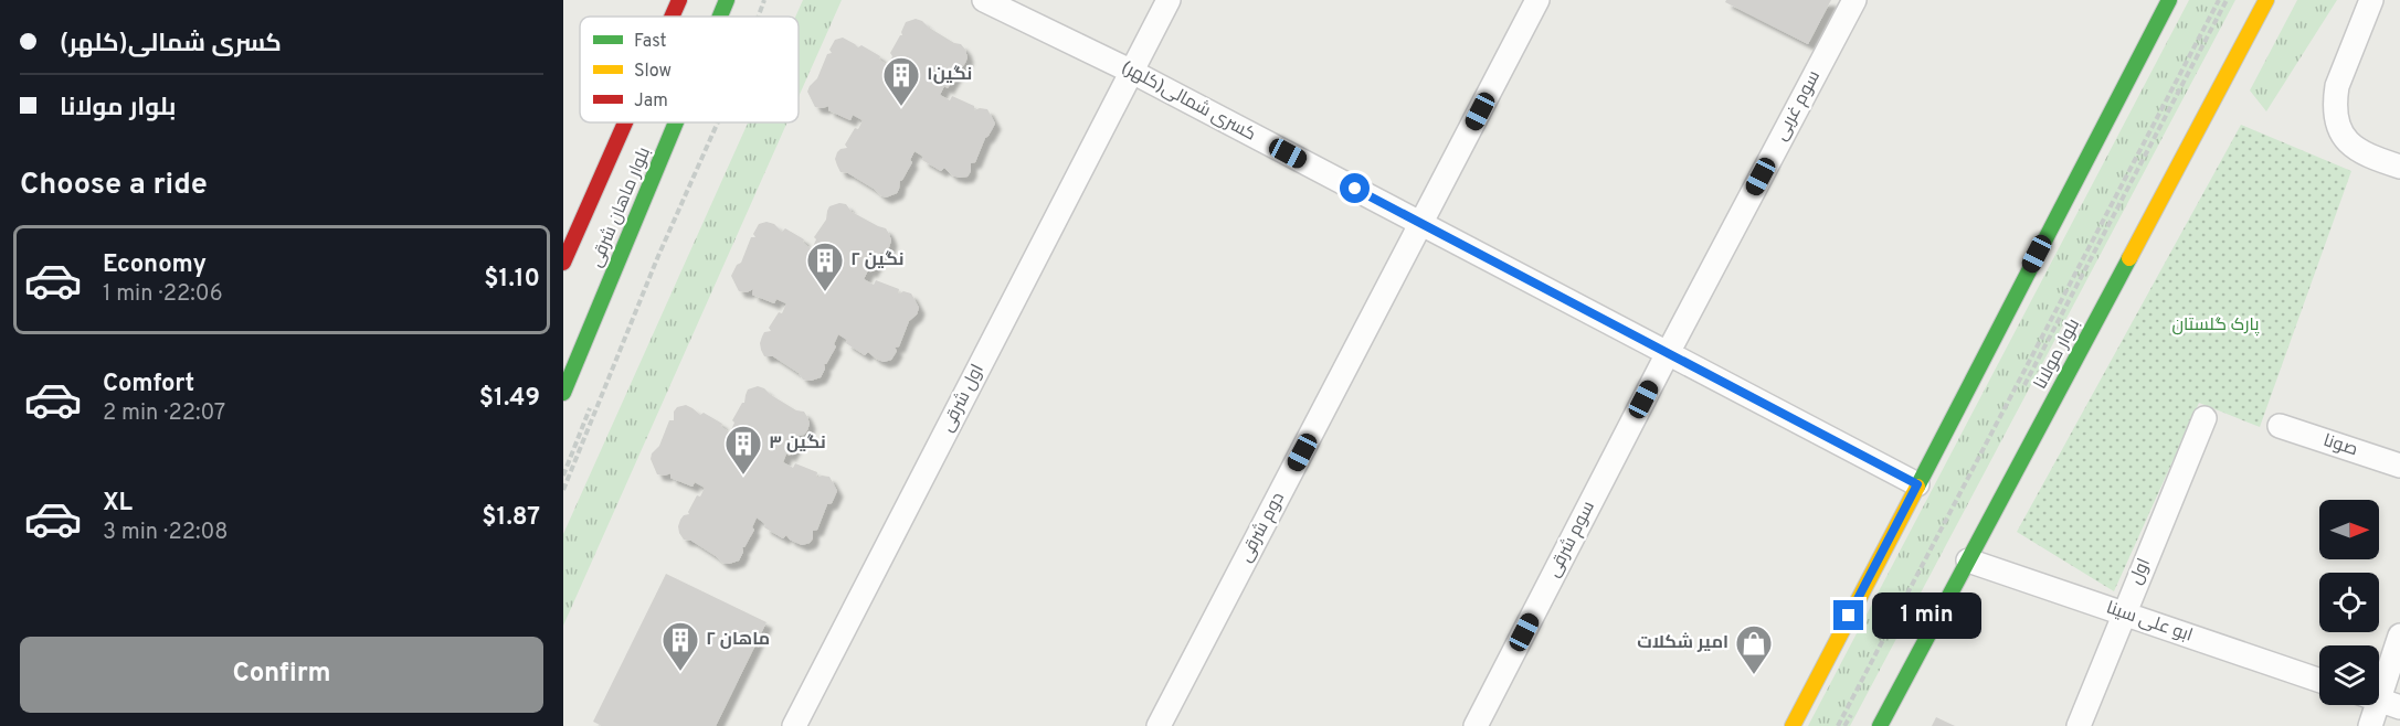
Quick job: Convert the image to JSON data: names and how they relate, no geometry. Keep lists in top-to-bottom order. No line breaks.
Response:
{"streets":{"main road":["بلوار ماهان شرقی","بلوار مولانا"],"street":["کسری شمالی(کلهر)","سوم غربی","اول شرقی","صونا","دوم شرقی","سوم شرقی","اول","ابو علی سینا"]},"crossings":[["کسری شمالی(کلهر)","سوم غربی"],["کسری شمالی(کلهر)","اول شرقی"],["کسری شمالی(کلهر)","دوم شرقی"],["کسری شمالی(کلهر)","سوم شرقی"],["سوم غربی","سوم شرقی"],["بلوار مولانا","ابو علی سینا"],["اول","ابو علی سینا"]],"parks":["پارک گلستان"],"places":{"building":["نگین۱","نگین ۲","نگین ۳","ماهان ۲"],"shop":["امیر شکلات"]},"legend":["Fast","Slow","Jam"],"north":"right","page":{"banner":["کسری شمالی(کلهر)","بلوار مولانا"],"heading":"Choose a ride","list":[{"name":"Economy","note":"1 min · 22:06","value":"$1.10"},{"name":"Comfort","note":"2 min · 22:07","value":"$1.49"},{"name":"XL","note":"3 min · 22:08","value":"$1.87"}],"bubble":"1 min","buttons":"Confirm"}}
